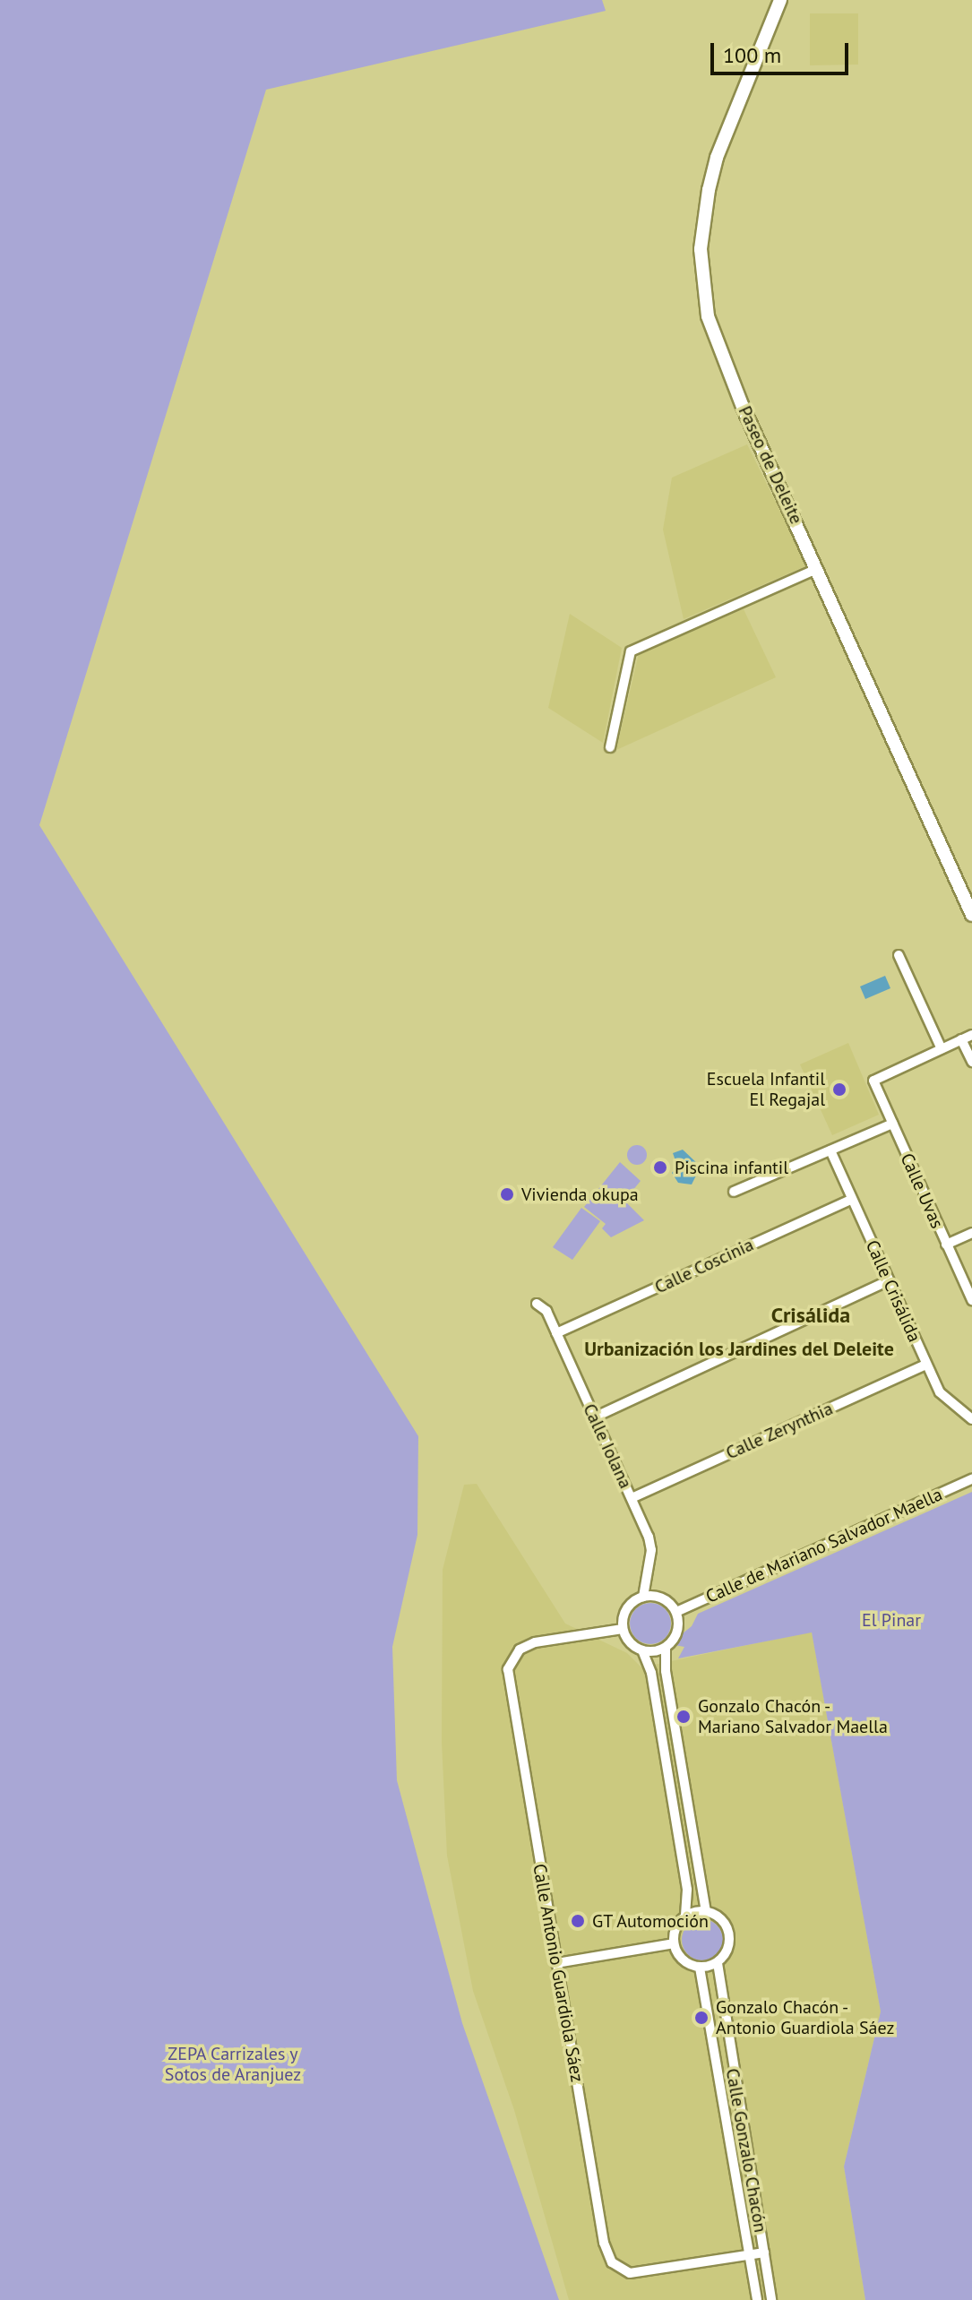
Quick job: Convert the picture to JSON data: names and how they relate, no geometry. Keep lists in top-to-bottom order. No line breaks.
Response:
{"streets":{"main road":["Paseo de Deleite"],"street":["Calle Uvas","Calle Coscinia","Calle Crisálida","Calle Zerynthia","Calle Iolana","Calle de Mariano Salvador Maella","Calle Antonio Guardiola Sáez","Calle Gonzalo Chacón"]},"crossings":[["Calle Coscinia","Calle Crisálida"],["Calle Coscinia","Calle Iolana"],["Calle Crisálida","Calle Zerynthia"],["Calle Zerynthia","Calle Iolana"],["Calle Iolana","Calle de Mariano Salvador Maella"],["Calle Iolana","Calle Antonio Guardiola Sáez"],["Calle de Mariano Salvador Maella","Calle Antonio Guardiola Sáez"],["Calle Antonio Guardiola Sáez","Calle Gonzalo Chacón"]],"districts":["Crisálida","Urbanización los Jardines del Deleite"],"parks":["El Pinar","ZEPA Carrizales y Sotos de Aranjuez"],"places":["Escuela Infantil El Regajal","Piscina infantil","Vivienda okupa","Gonzalo Chacón - Mariano Salvador Maella","GT Automoción","Gonzalo Chacón - Antonio Guardiola Sáez"],"scale_bar":"100 m"}
